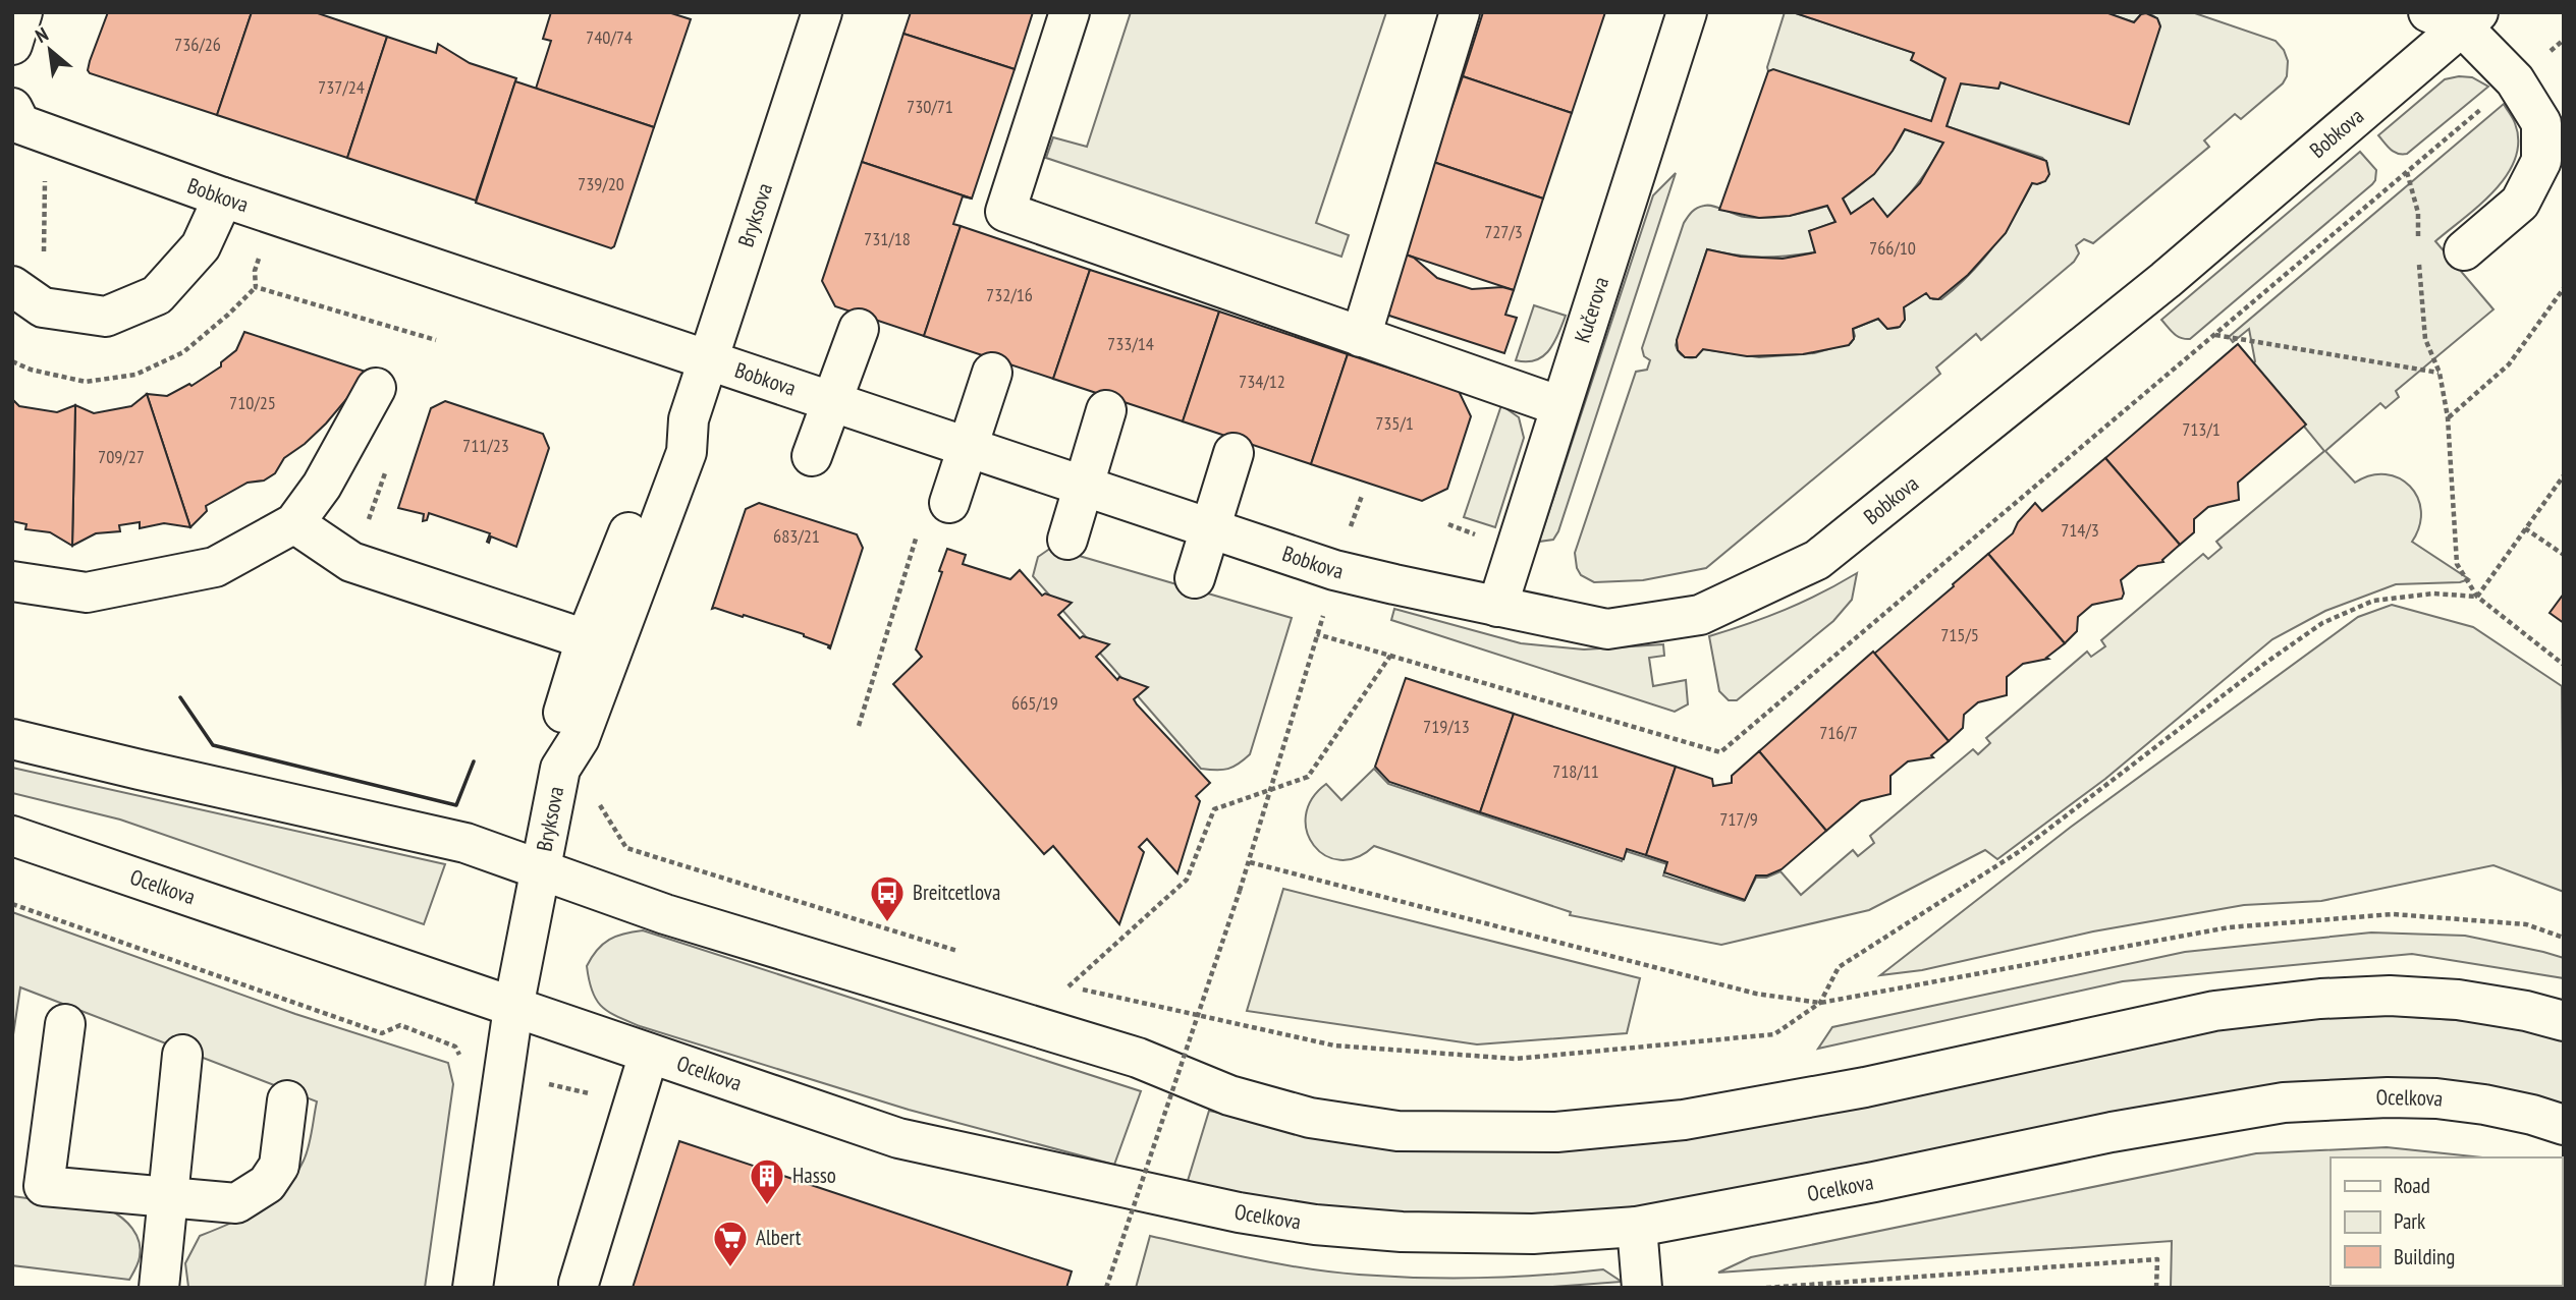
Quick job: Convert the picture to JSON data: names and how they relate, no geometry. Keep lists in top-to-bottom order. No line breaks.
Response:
{"streets":{"street":["Bobkova","Bryksova","Kučerova","Ocelkova"]},"crossings":[["Bobkova","Bryksova"],["Bobkova","Kučerova"]],"places":{"bus stop":["Breitcetlova"],"building":["Hasso"],"supermarket":["Albert"]},"house_numbers":["740/74","736/26","737/24","730/71","739/20","727/3","731/18","766/10","732/16","733/14","734/12","710/25","735/1","713/1","711/23","709/27","714/3","683/21","715/5","665/19","719/13","716/7","718/11","717/9"],"legend":["Road","Park","Building"],"north":"top left"}
